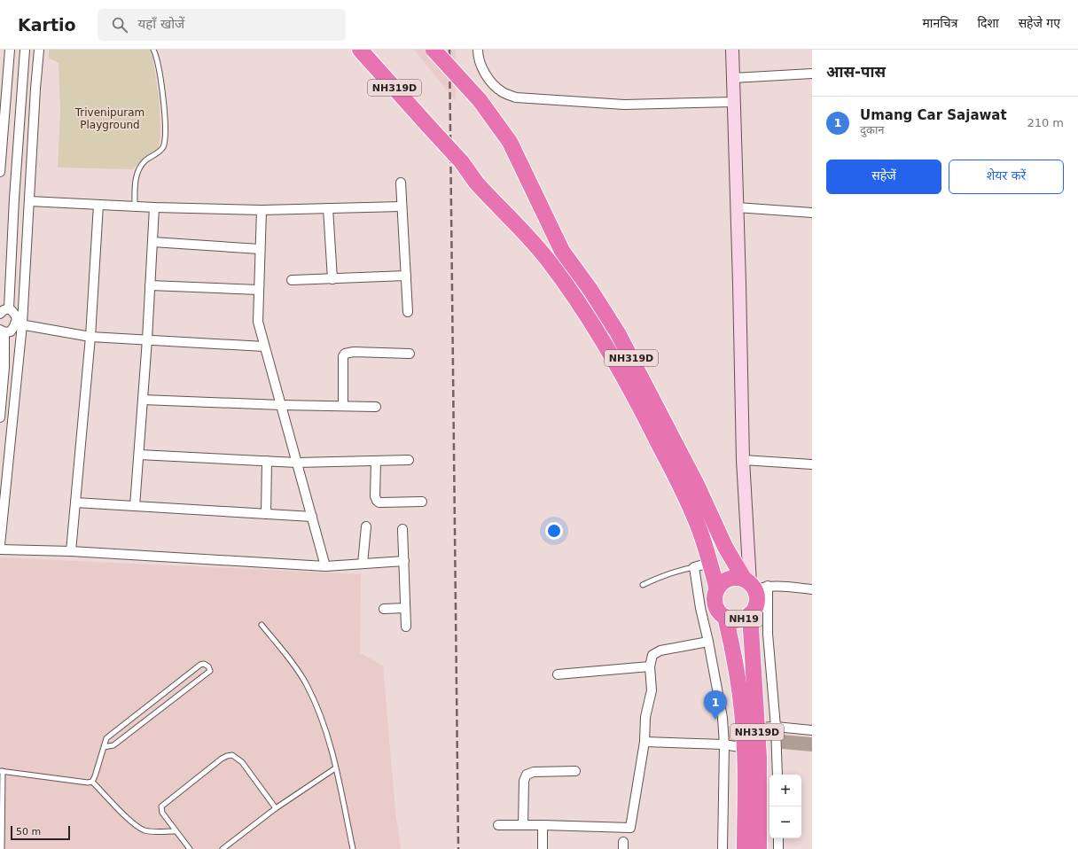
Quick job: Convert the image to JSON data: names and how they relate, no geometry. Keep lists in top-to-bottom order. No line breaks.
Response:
{"streets":{"highway":["NH319D","NH19"]},"crossings":[["NH319D","NH19"]],"parks":["Trivenipuram Playground"],"scale_bar":"50 m","page":{"header":"Kartio","search":"यहाँ खोजें","nav":["मानचित्र","दिशा","सहेजे गए"],"heading":"आस-पास","list":[{"mark":"1","name":"Umang Car Sajawat","note":"दुकान","value":"210 m"}],"buttons":["सहेजें","शेयर करें"],"pins":"1","map_buttons":["+","−"],"scale":"50 m"}}
